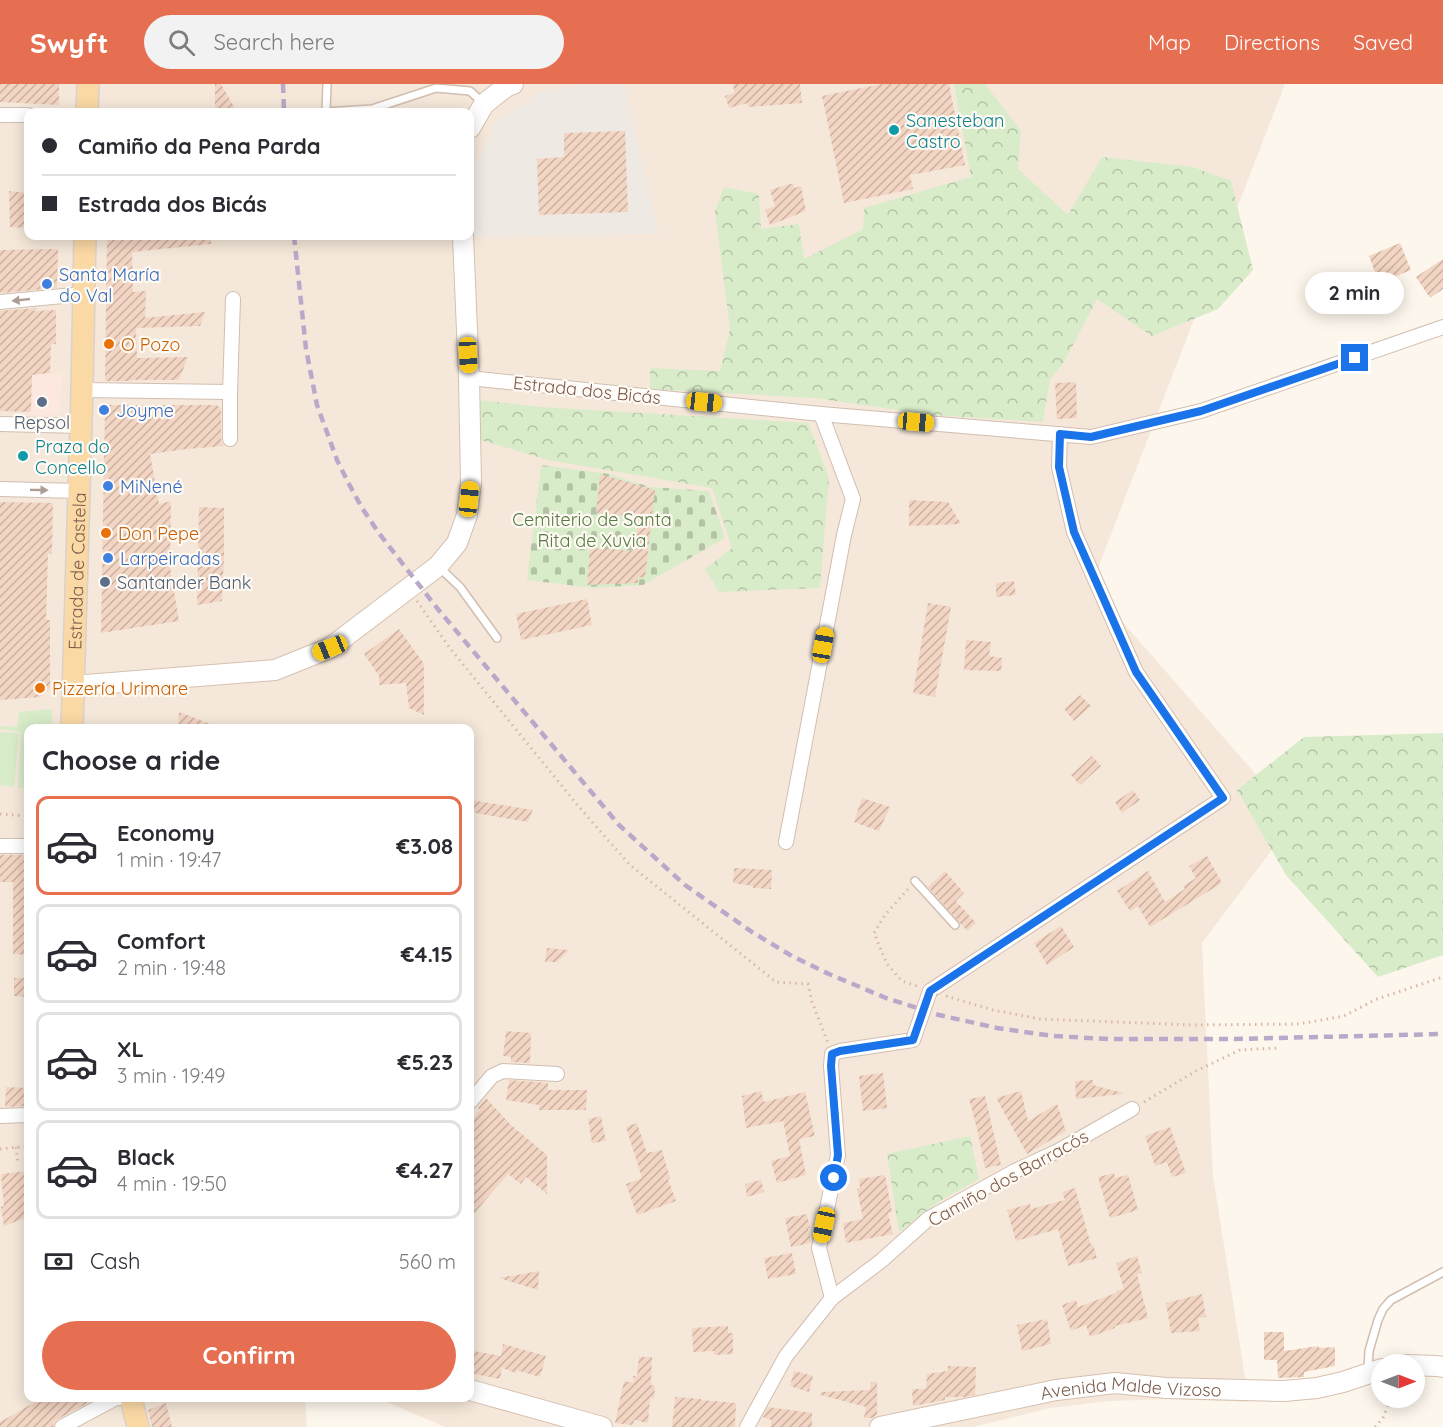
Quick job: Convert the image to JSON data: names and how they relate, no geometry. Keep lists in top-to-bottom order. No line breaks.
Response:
{"streets":{"main road":["Estrada de Castela"],"street":["Estrada dos Bicás","Camiño dos Barracós","Avenida Malde Vizoso"]},"parks":["Cemiterio de Santa Rita de Xuvia"],"places":["Sanesteban Castro","Santa María do Val","O Pozo","Repsol","Joyme","Praza do Concello","MiNené","Don Pepe","Larpeiradas","Santander Bank","Pizzería Urimare"],"north":"right","page":{"header":"Swyft","search":"Search here","nav":["Map","Directions","Saved"],"banner":["Camiño da Pena Parda","Estrada dos Bicás"],"bubble":"2 min","heading":"Choose a ride","list":[{"name":"Economy","note":"1 min · 19:47","value":"€3.08"},{"name":"Comfort","note":"2 min · 19:48","value":"€4.15"},{"name":"XL","note":"3 min · 19:49","value":"€5.23"},{"name":"Black","note":"4 min · 19:50","value":"€4.27"}],"pay":["Cash","560 m"],"buttons":"Confirm"}}
